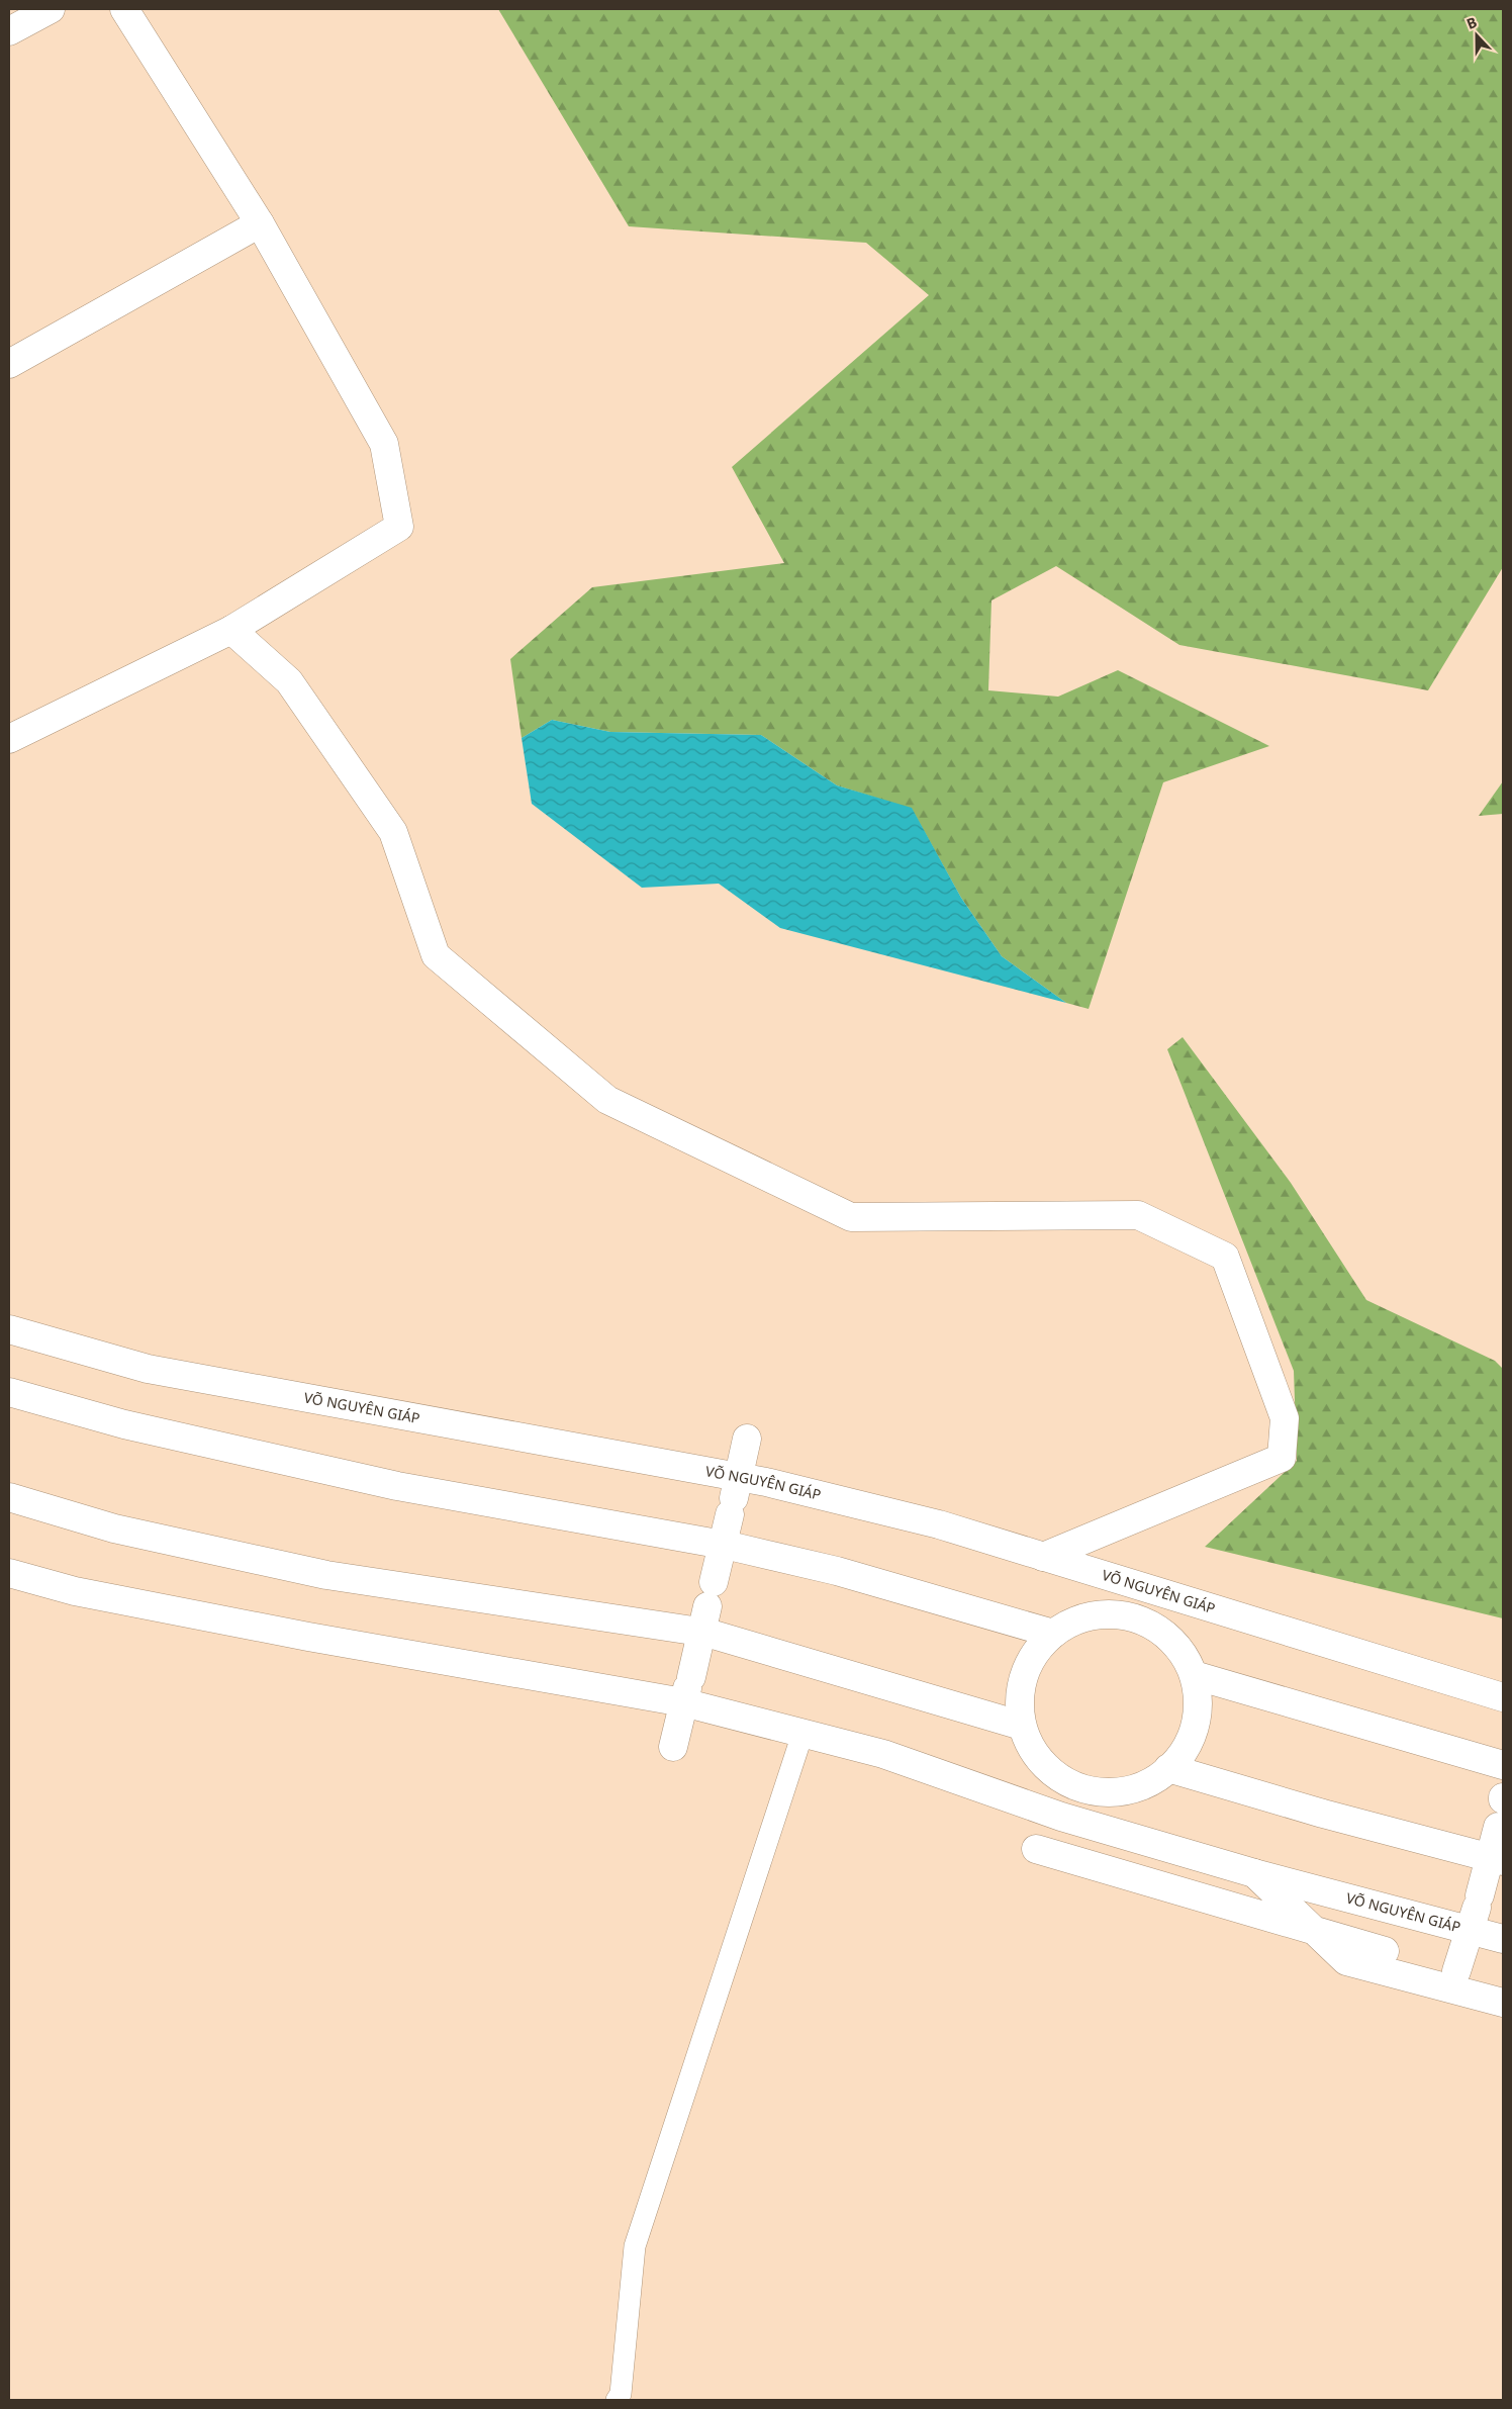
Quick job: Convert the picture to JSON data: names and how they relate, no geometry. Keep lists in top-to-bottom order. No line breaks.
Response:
{"streets":{"main road":["VÕ NGUYÊN GIÁP"]},"north":"top"}
